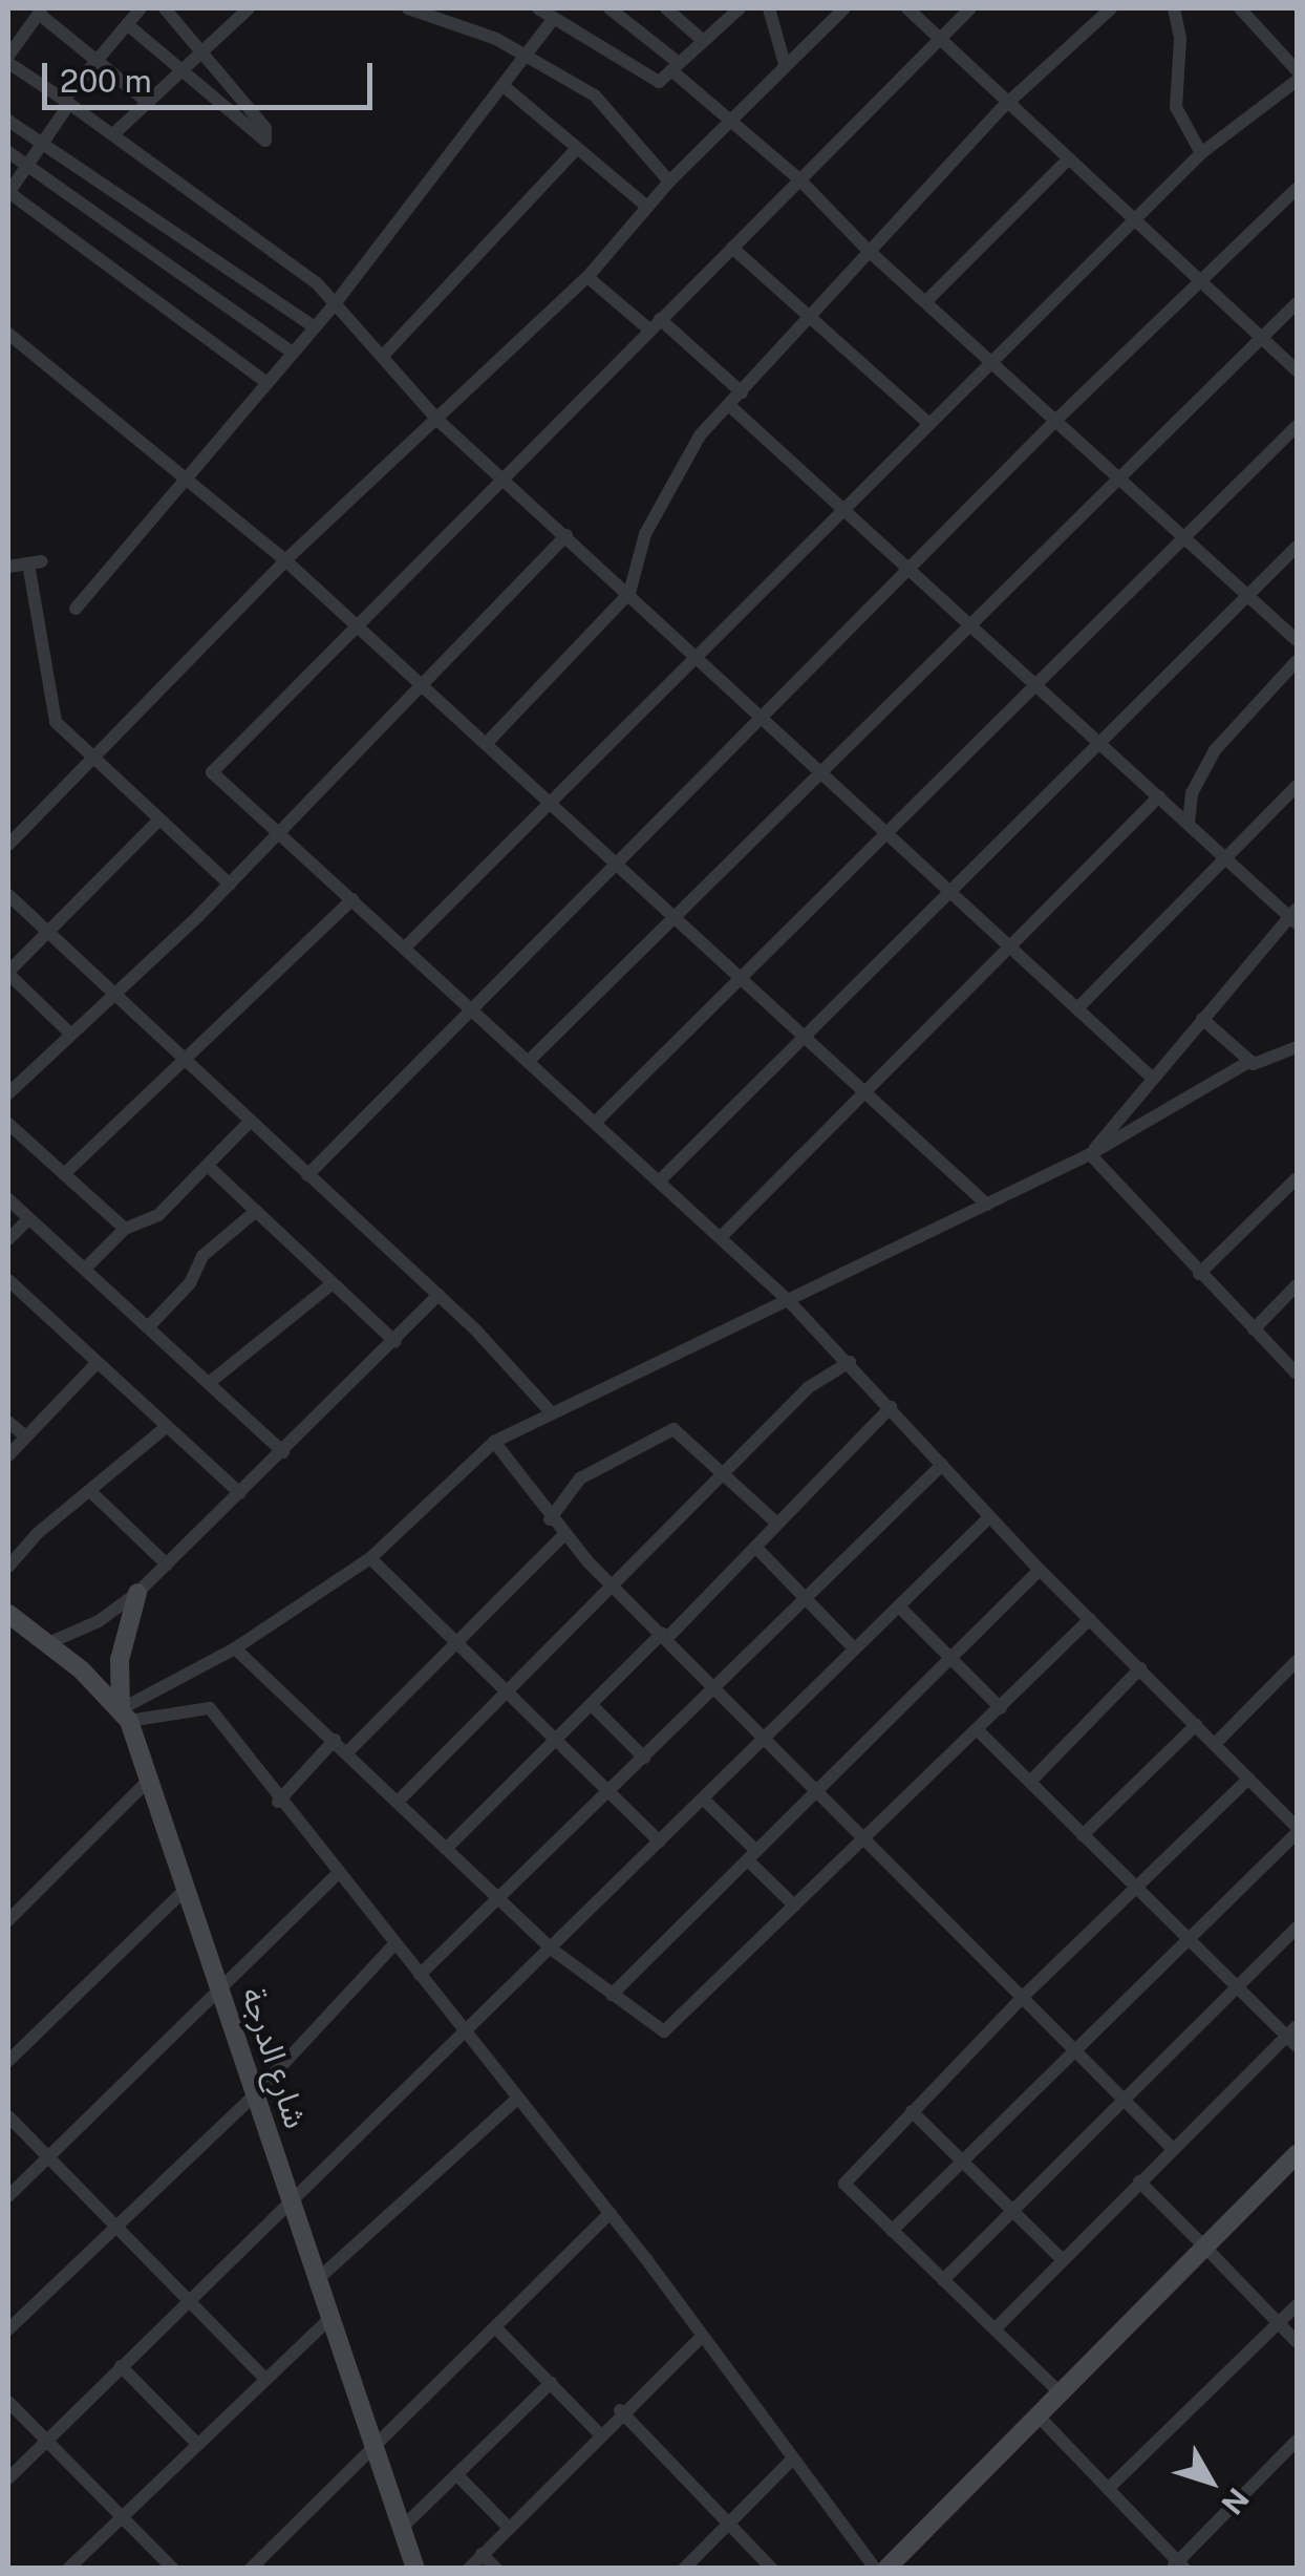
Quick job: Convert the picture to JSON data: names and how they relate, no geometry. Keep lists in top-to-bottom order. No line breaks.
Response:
{"streets":{"street":["شارع الدرجة"]},"scale_bar":"200 m","north":"bottom right"}
